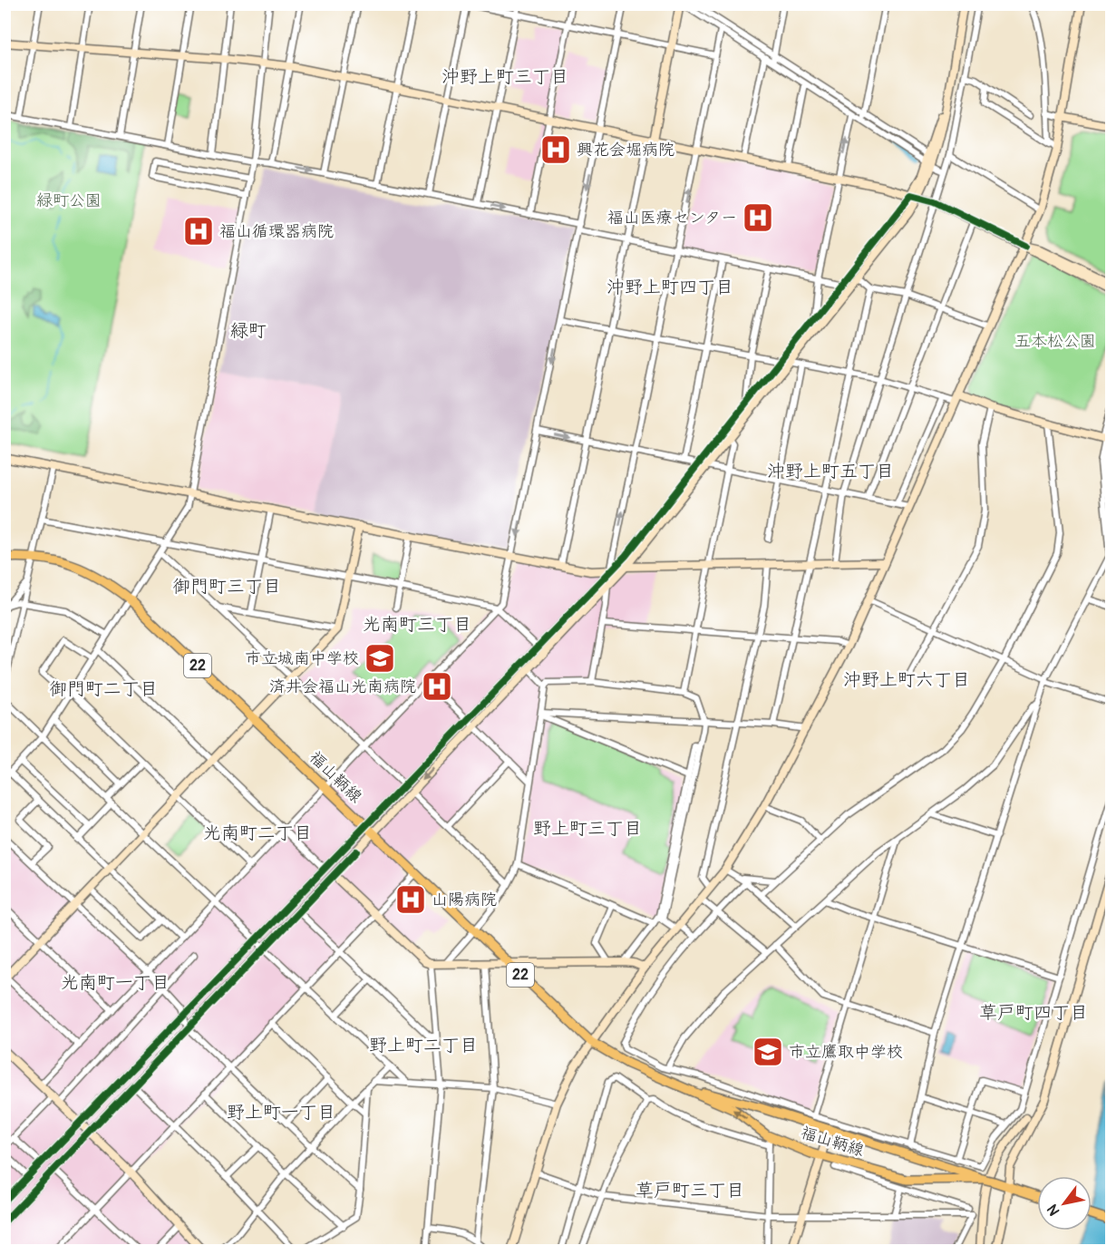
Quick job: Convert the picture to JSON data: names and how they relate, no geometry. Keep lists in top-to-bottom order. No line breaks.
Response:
{"streets":{"main road":["22","福山鞆線"]},"districts":["沖野上町三丁目","沖野上町四丁目","緑町","沖野上町五丁目","御門町三丁目","光南町三丁目","沖野上町六丁目","御門町二丁目","野上町三丁目","光南町二丁目","光南町一丁目","草戸町四丁目","野上町二丁目","野上町一丁目","草戸町三丁目"],"parks":["緑町公園","五本松公園"],"places":{"hospital":["興花会堀病院","福山医療センター","福山循環器病院","済井会福山光南病院","山陽病院"],"school or university":["市立城南中学校","市立鷹取中学校"]},"north":"bottom left"}
